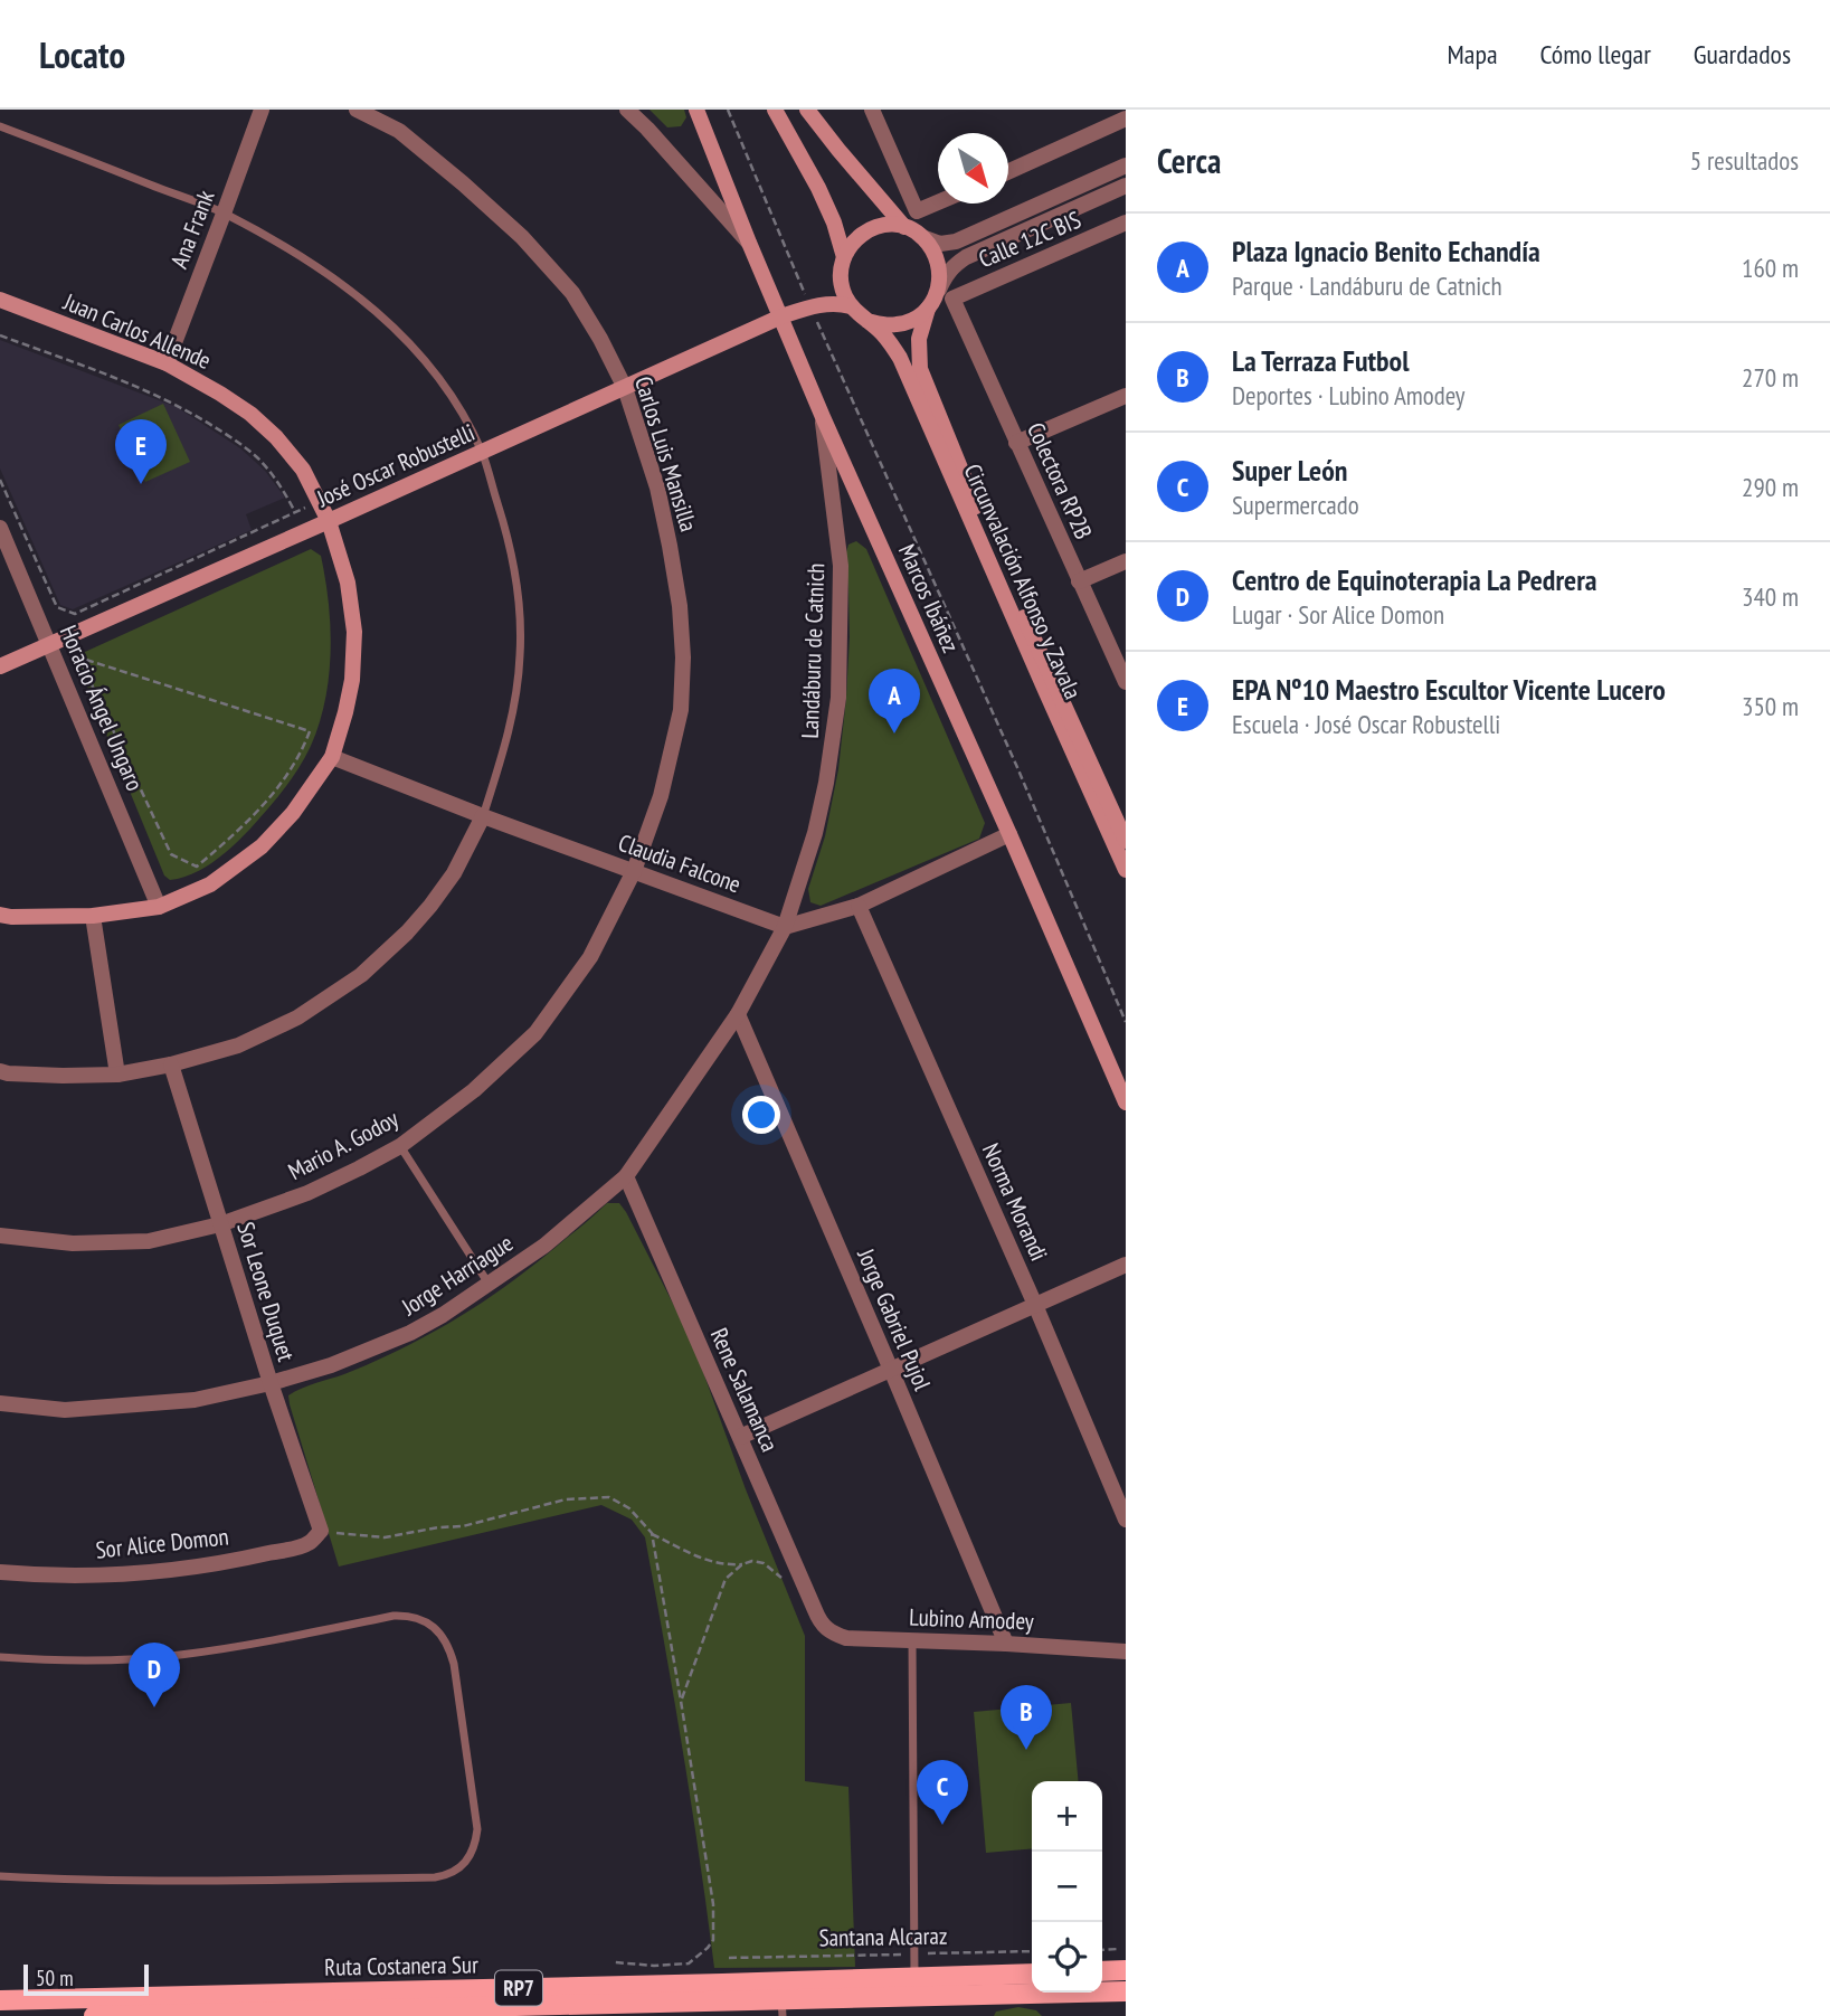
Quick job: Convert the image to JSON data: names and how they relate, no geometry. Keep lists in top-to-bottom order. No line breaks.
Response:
{"streets":{"main road":["Ruta Costanera Sur","RP7"],"street":["Ana Frank","Calle 12C BIS","Juan Carlos Allende","Carlos Luis Mansilla","José Oscar Robustelli","Colectora RP2B","Circunvalación Alfonso y Zavala","Marcos Ibáñez","Landáburu de Catnich","Horacio Ángel Ungaro","Claudia Falcone","Mario A. Godoy","Norma Morandi","Jorge Harriague","Sor Leone Duquet","Jorge Gabriel Pujol","Rene Salamanca","Sor Alice Domon","Lubino Amodey"],"path":["Santana Alcaraz"]},"crossings":[["Ana Frank","Juan Carlos Allende"],["Calle 12C BIS","Colectora RP2B"],["Calle 12C BIS","Circunvalación Alfonso y Zavala"],["Juan Carlos Allende","José Oscar Robustelli"],["Juan Carlos Allende","Horacio Ángel Ungaro"],["Juan Carlos Allende","Claudia Falcone"],["Carlos Luis Mansilla","José Oscar Robustelli"],["Carlos Luis Mansilla","Claudia Falcone"],["Carlos Luis Mansilla","Mario A. Godoy"],["José Oscar Robustelli","Marcos Ibáñez"],["José Oscar Robustelli","Horacio Ángel Ungaro"],["Colectora RP2B","Circunvalación Alfonso y Zavala"],["Marcos Ibáñez","Landáburu de Catnich"],["Landáburu de Catnich","Claudia Falcone"],["Landáburu de Catnich","Jorge Harriague"],["Claudia Falcone","Mario A. Godoy"],["Claudia Falcone","Jorge Harriague"],["Mario A. Godoy","Sor Leone Duquet"],["Jorge Harriague","Sor Leone Duquet"],["Jorge Harriague","Jorge Gabriel Pujol"],["Jorge Harriague","Rene Salamanca"],["Sor Leone Duquet","Sor Alice Domon"],["Jorge Gabriel Pujol","Lubino Amodey"],["Rene Salamanca","Lubino Amodey"]],"scale_bar":"50 m","north":"bottom right","page":{"header":"Locato","nav":["Mapa","Cómo llegar","Guardados"],"heading":["Cerca","5 resultados"],"list":[{"mark":"A","name":"Plaza Ignacio Benito Echandía","note":"Parque · Landáburu de Catnich","value":"160 m"},{"mark":"B","name":"La Terraza Futbol","note":"Deportes · Lubino Amodey","value":"270 m"},{"mark":"C","name":"Super León","note":"Supermercado","value":"290 m"},{"mark":"D","name":"Centro de Equinoterapia La Pedrera","note":"Lugar · Sor Alice Domon","value":"340 m"},{"mark":"E","name":"EPA Nº10 Maestro Escultor Vicente Lucero","note":"Escuela · José Oscar Robustelli","value":"350 m"}],"pins":["E","A","D","B","C"],"map_buttons":["+","−"],"scale":"50 m"}}
